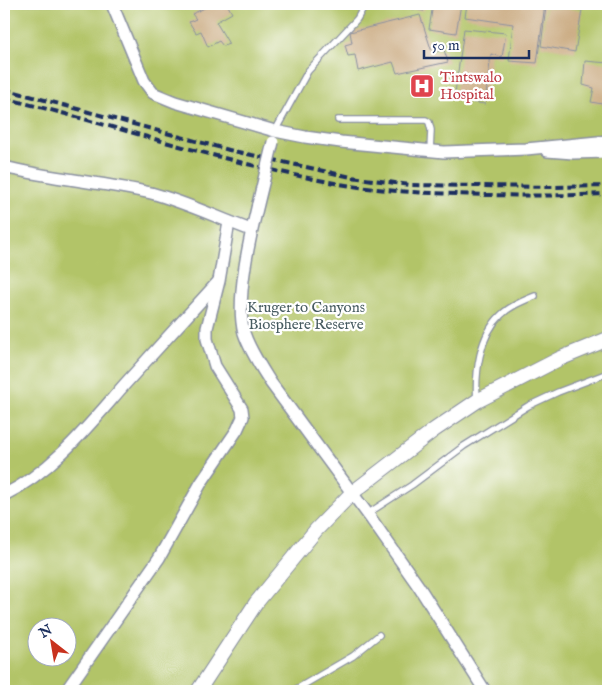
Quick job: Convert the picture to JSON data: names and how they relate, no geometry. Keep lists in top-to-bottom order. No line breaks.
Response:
{"parks":["Kruger to Canyons Biosphere Reserve"],"places":{"hospital":["Tintswalo Hospital"]},"scale_bar":"50 m","north":"top left"}
